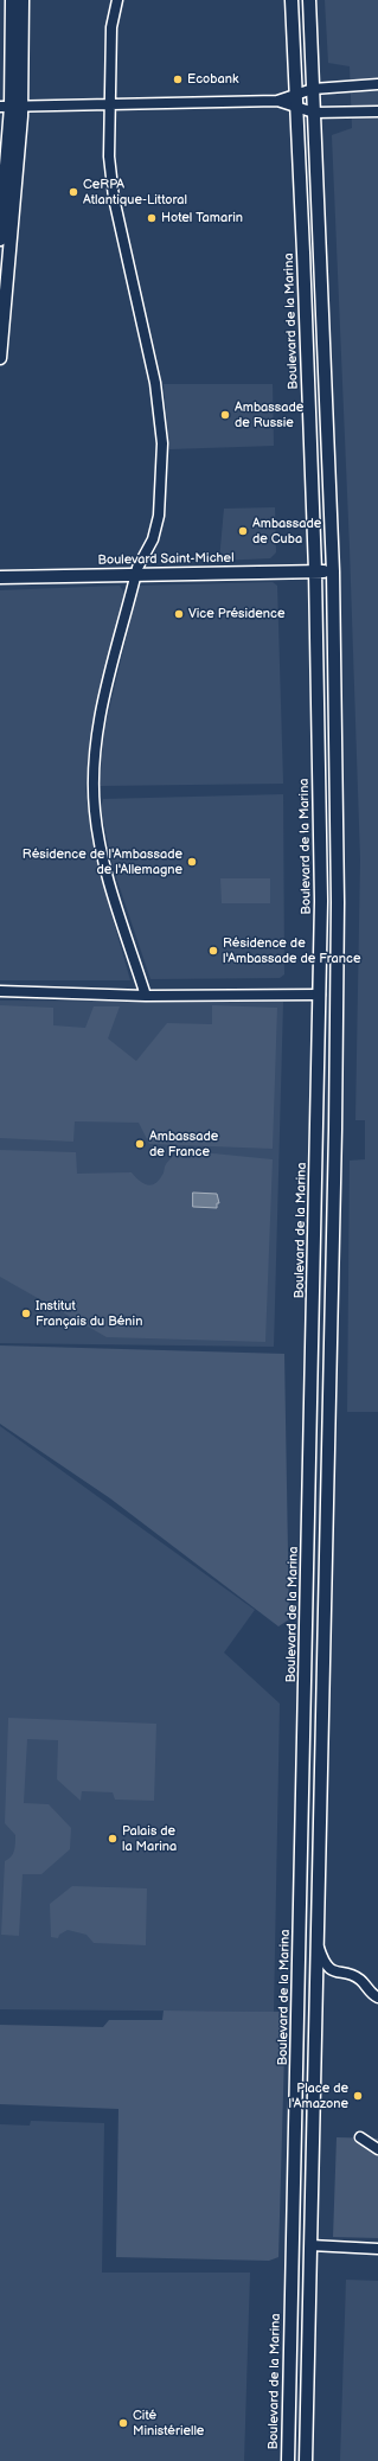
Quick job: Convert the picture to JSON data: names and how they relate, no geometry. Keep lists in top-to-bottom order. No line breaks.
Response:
{"streets":{"main road":["Boulevard de la Marina","Boulevard Saint-Michel"]},"crossings":[["Boulevard de la Marina","Boulevard Saint-Michel"]],"places":["Ecobank","CeRPA Atlantique-Littoral","Hotel Tamarin","Ambassade de Russie","Ambassade de Cuba","Vice Présidence","Résidence de l'Ambassade de l'Allemagne","Résidence de l'Ambassade de France","Ambassade de France","Institut Français du Bénin","Palais de la Marina","Place de l'Amazone","Cité Ministérielle"]}
